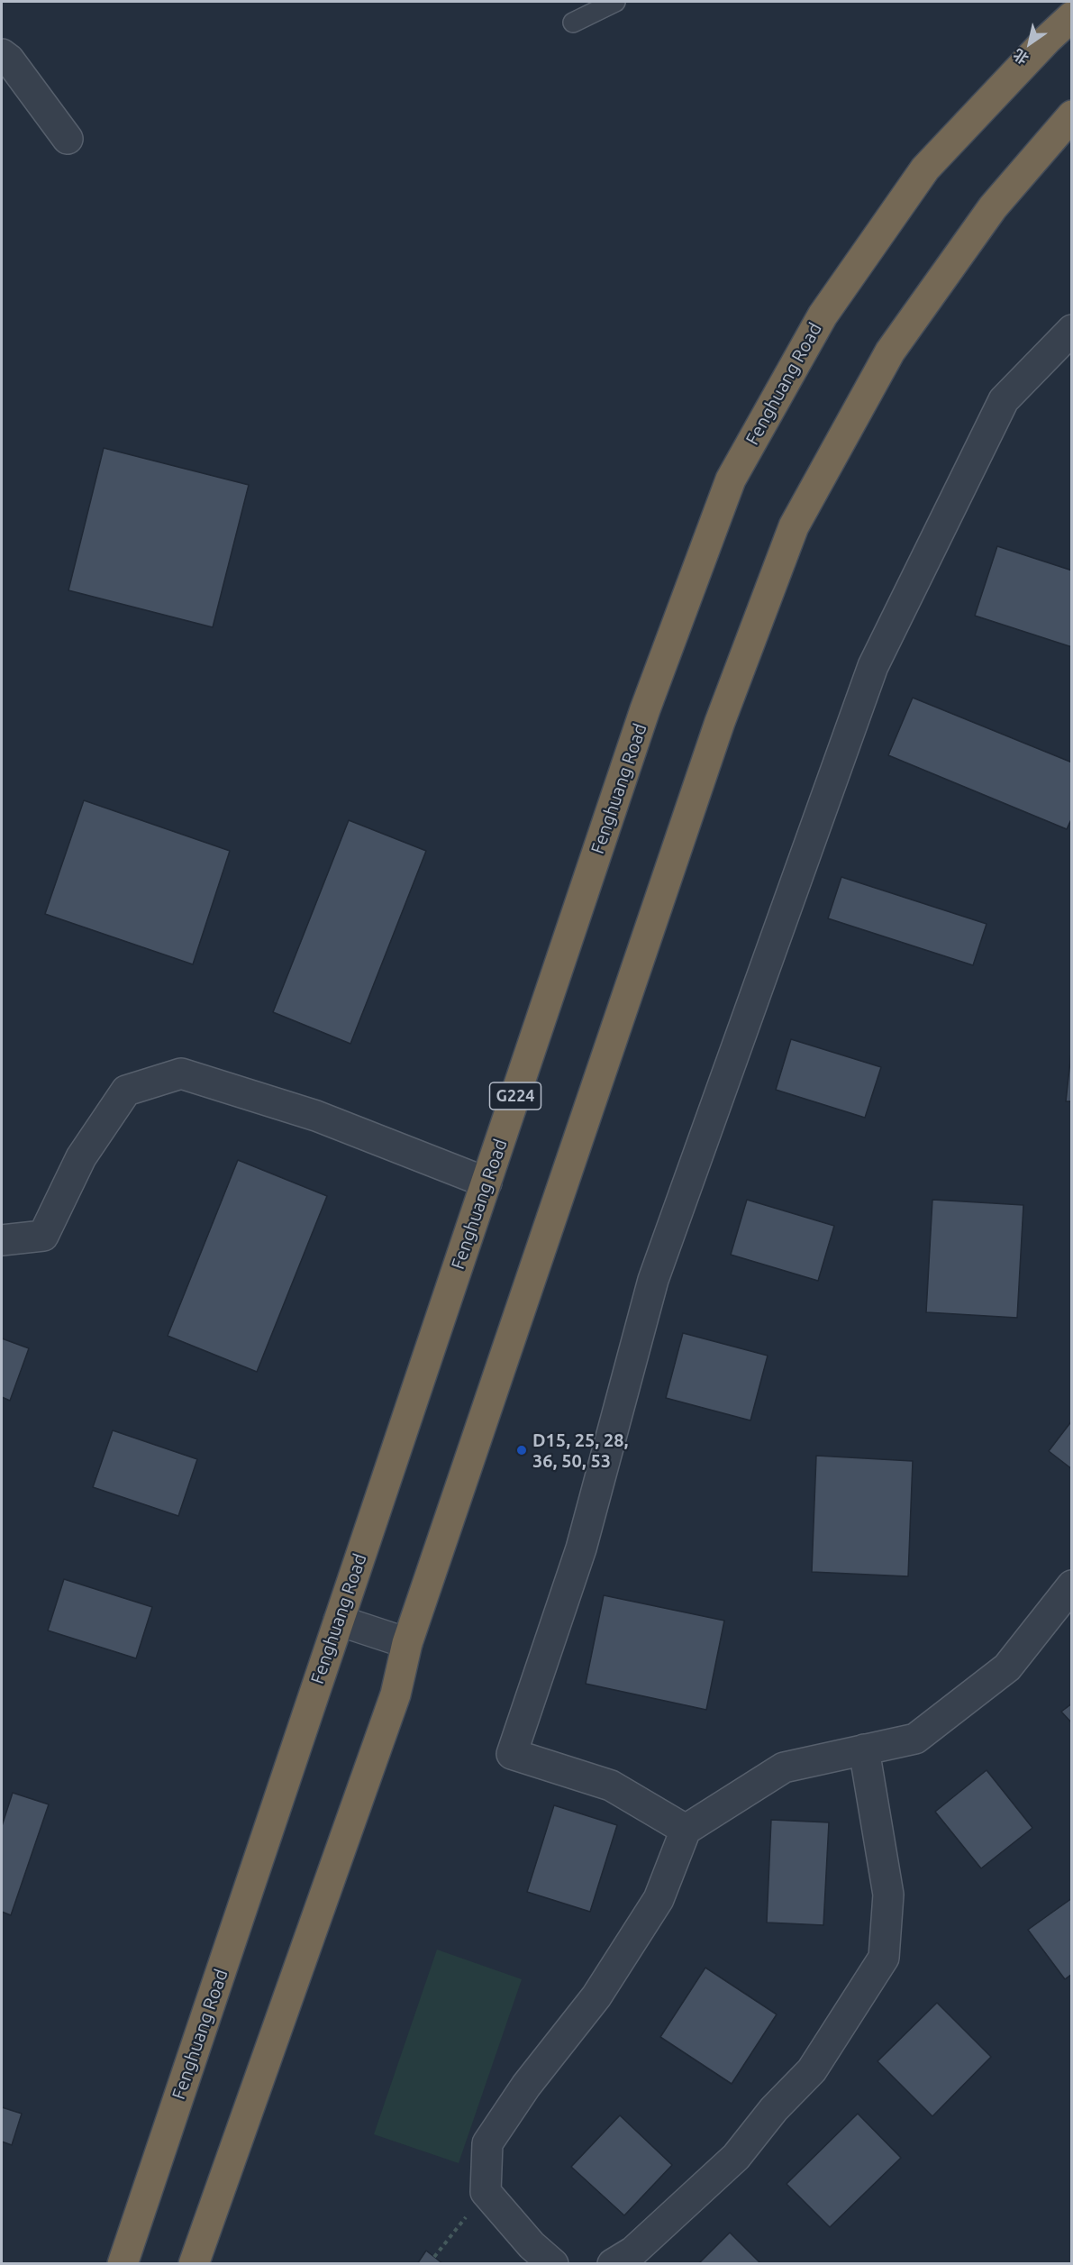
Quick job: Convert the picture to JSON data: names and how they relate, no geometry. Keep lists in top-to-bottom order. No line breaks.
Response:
{"streets":{"highway":["Fenghuang Road","G224"]},"places":["D15, 25, 28, 36, 50, 53"],"north":"bottom left"}
